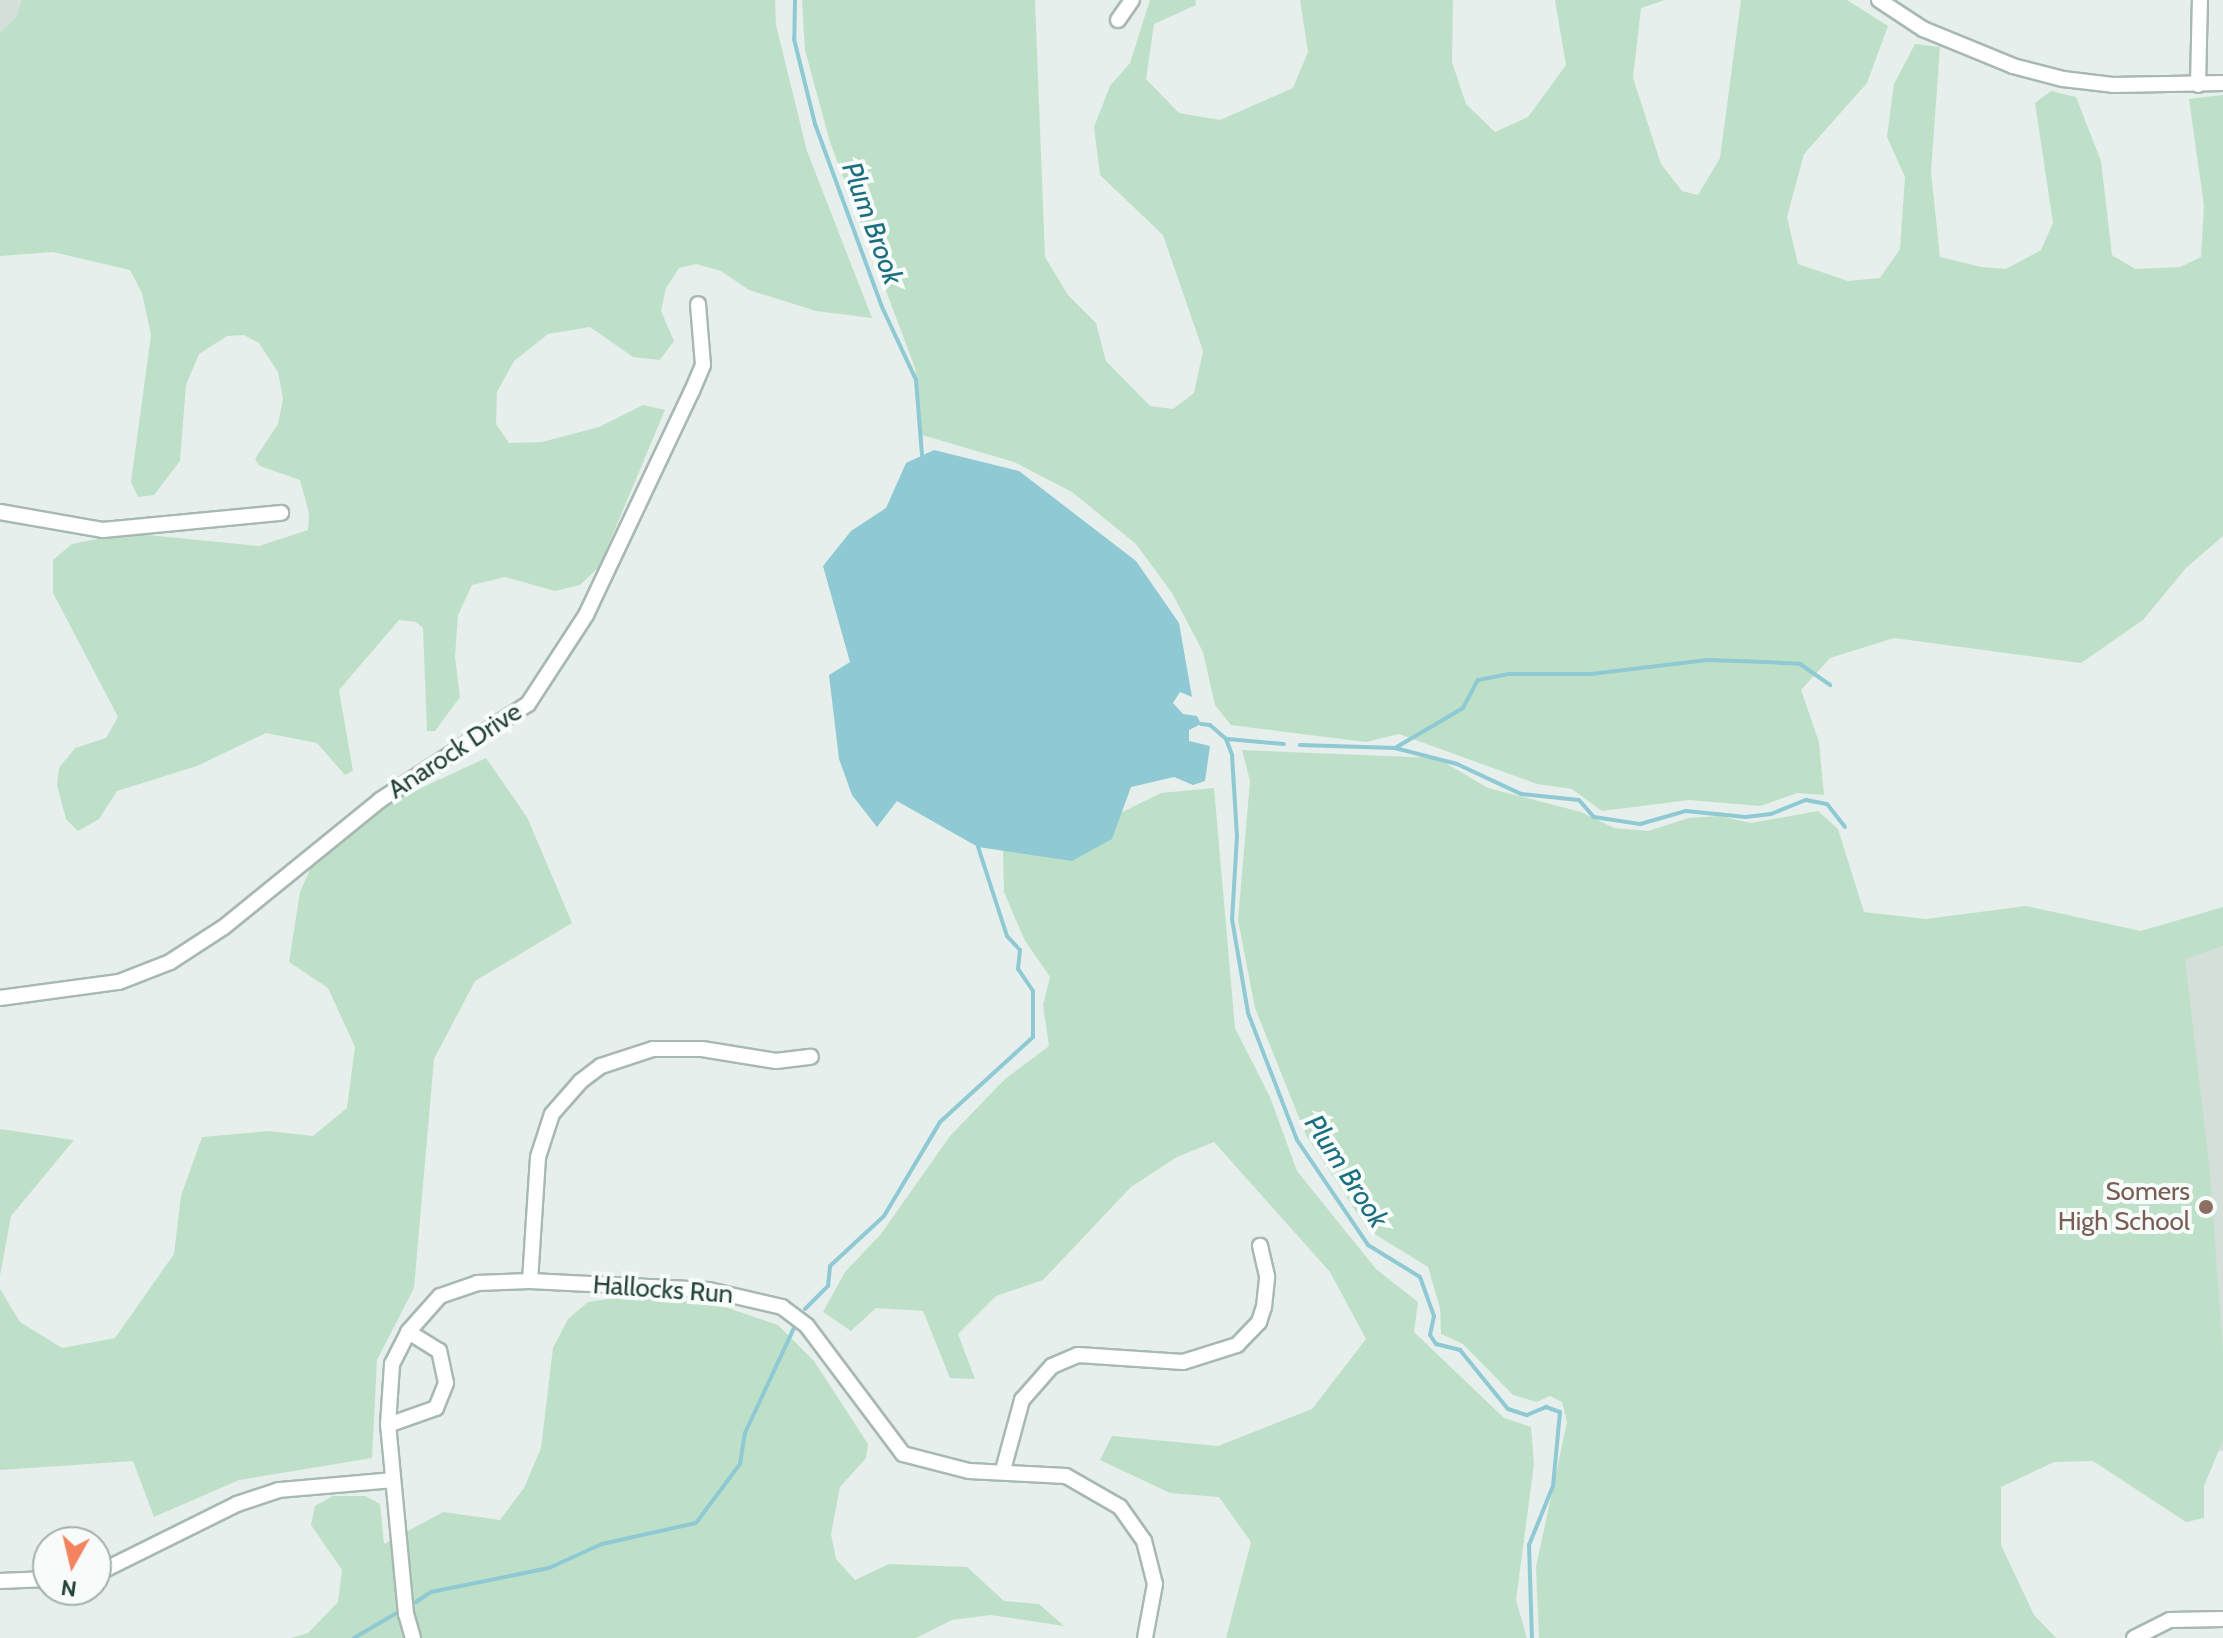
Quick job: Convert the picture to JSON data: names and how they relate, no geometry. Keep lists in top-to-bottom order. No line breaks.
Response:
{"streets":{"street":["Anarock Drive","Hallocks Run"]},"water":["Plum Brook"],"places":["Somers High School"],"north":"bottom"}
